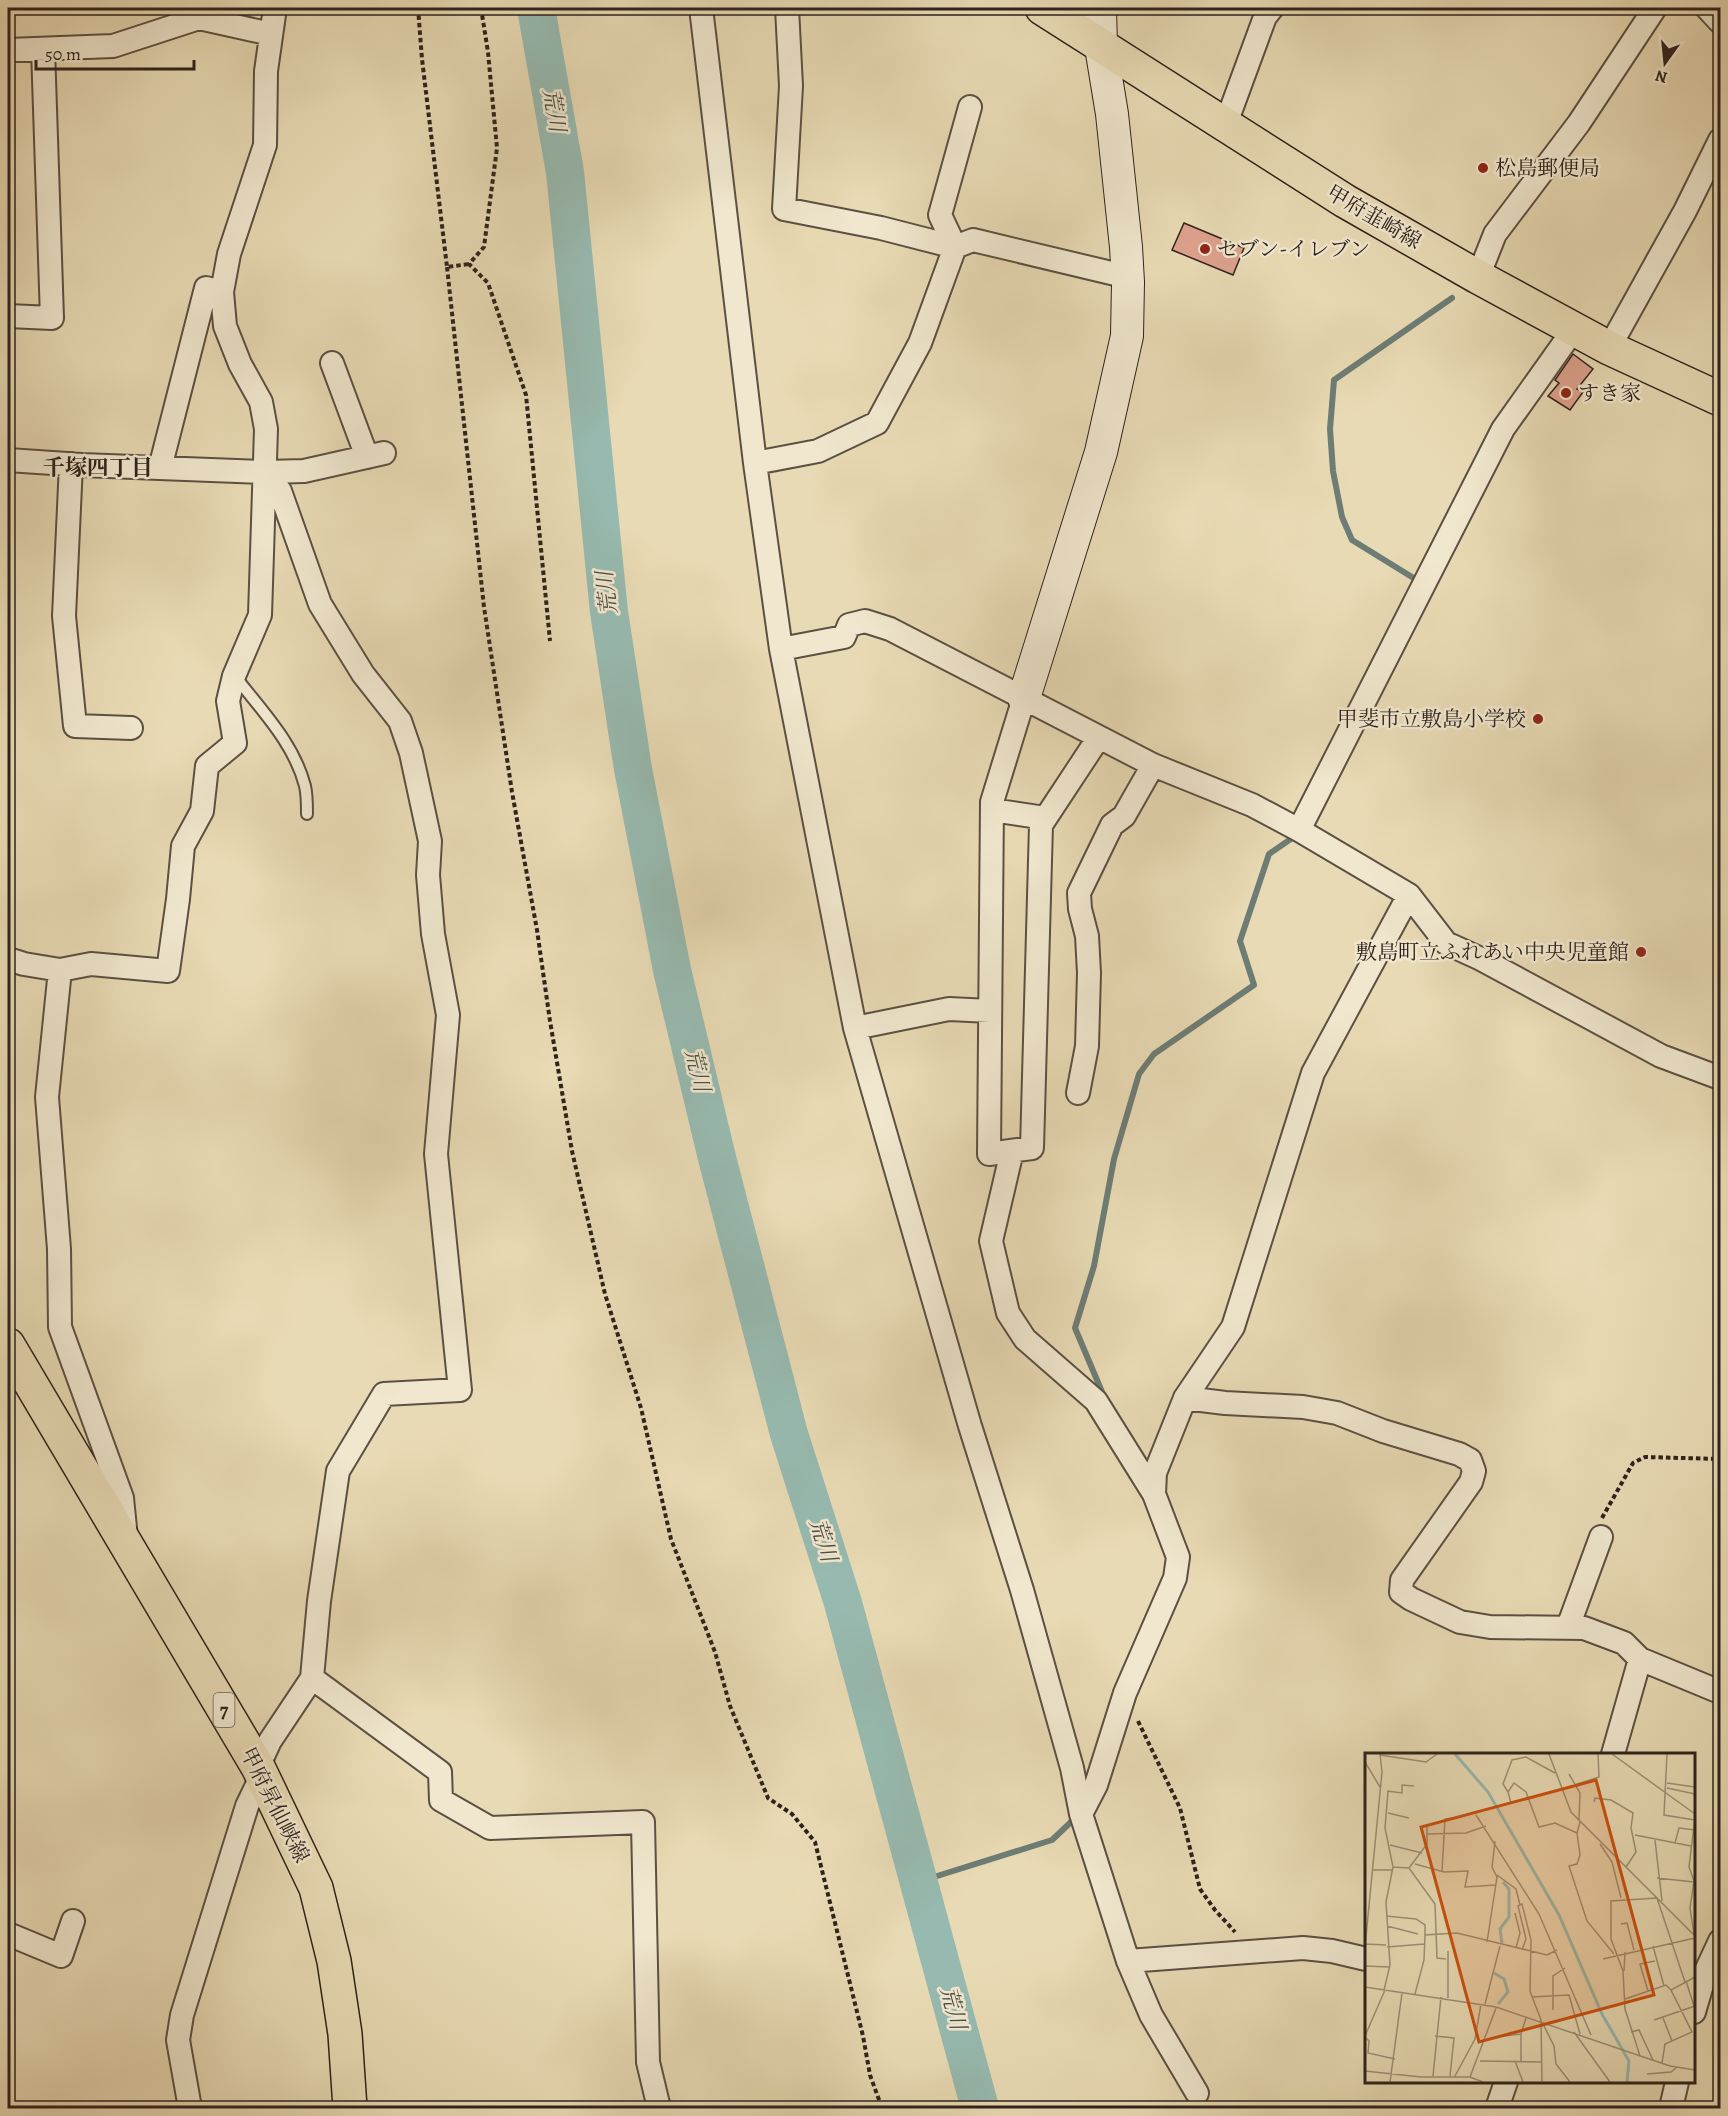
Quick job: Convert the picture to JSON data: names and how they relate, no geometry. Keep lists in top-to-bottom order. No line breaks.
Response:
{"streets":{"main road":["甲府韮崎線","7","甲府昇仙峡線"]},"districts":["千塚四丁目"],"water":["荒川"],"places":["松島郵便局","セブン-イレブン","すき家","甲斐市立敷島小学校","敷島町立ふれあい中央児童館"],"scale_bar":"50 m","north":"bottom"}
